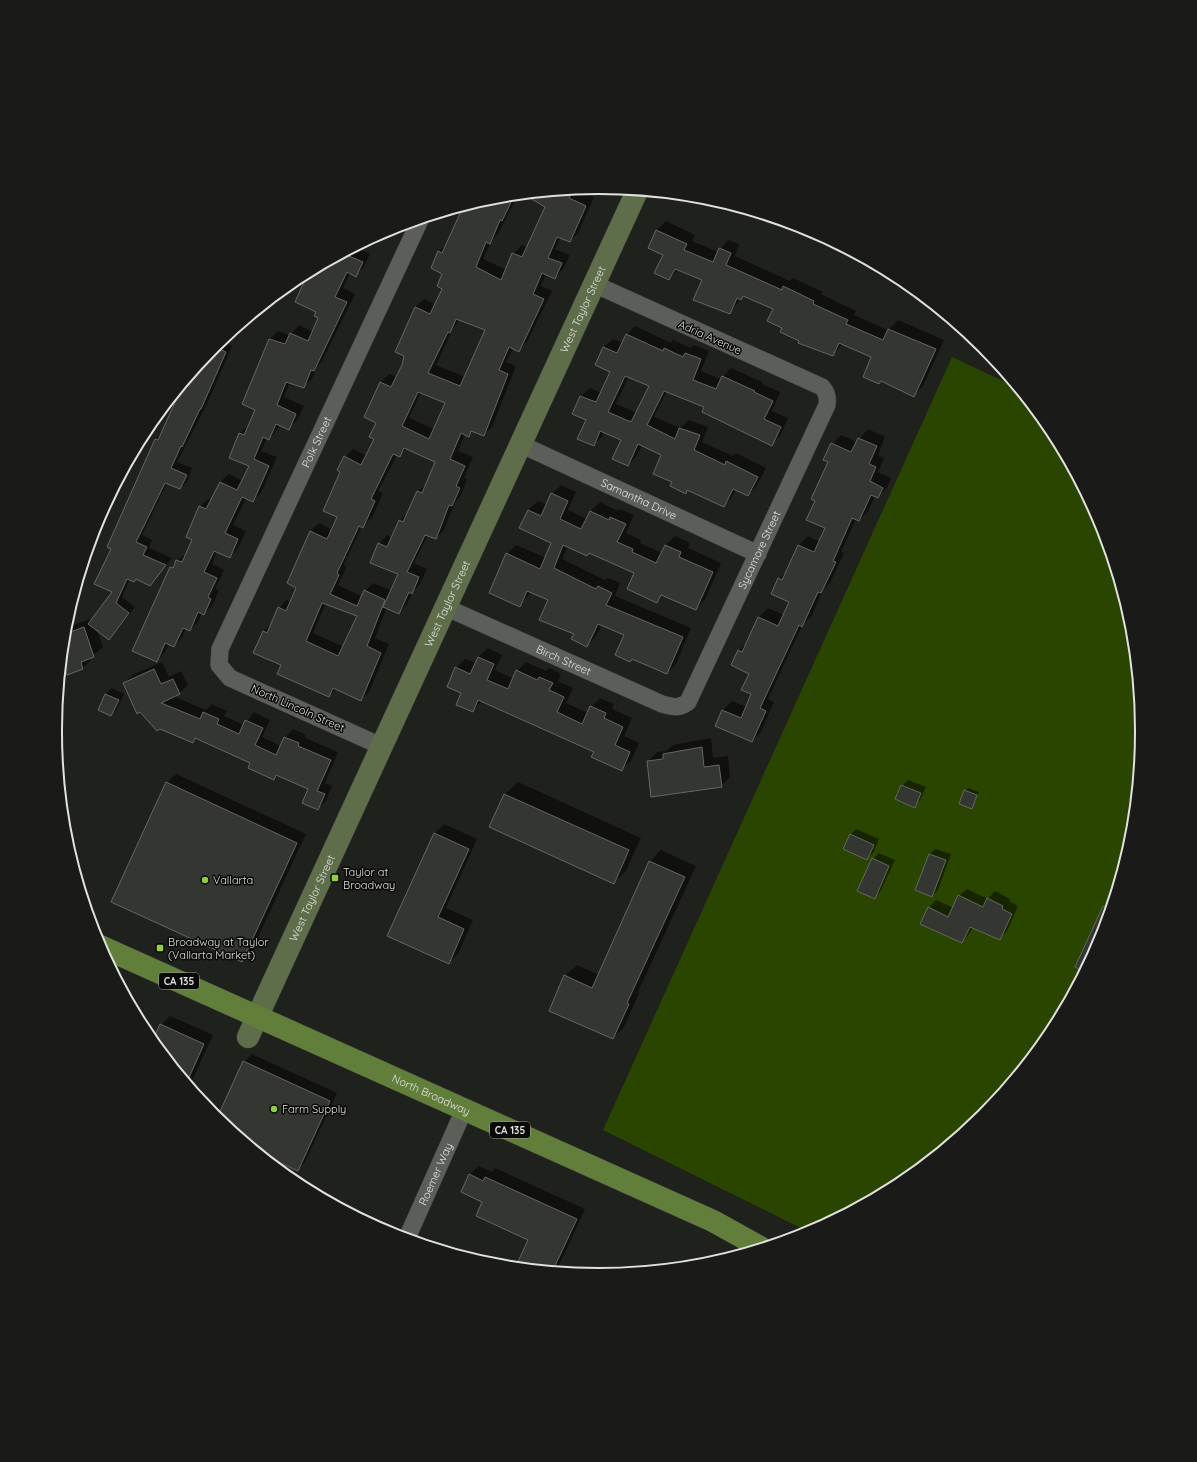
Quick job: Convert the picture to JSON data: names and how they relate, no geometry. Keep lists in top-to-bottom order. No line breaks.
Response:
{"streets":{"main road":["CA 135","North Broadway"],"street":["West Taylor Street","Adria Avenue","Polk Street","Samantha Drive","Sycamore Street","Birch Street","North Lincoln Street","Roemer Way"]},"crossings":[["West Taylor Street","Adria Avenue"],["West Taylor Street","Samantha Drive"],["West Taylor Street","Birch Street"],["West Taylor Street","North Lincoln Street"],["West Taylor Street","North Broadway"],["Adria Avenue","Sycamore Street"],["Polk Street","North Lincoln Street"],["Samantha Drive","Sycamore Street"],["Sycamore Street","Birch Street"],["North Broadway","Roemer Way"]],"places":{"transit":["Taylor at Broadway","Broadway at Taylor (Vallarta Market)"],"other":["Vallarta","Farm Supply"]}}
